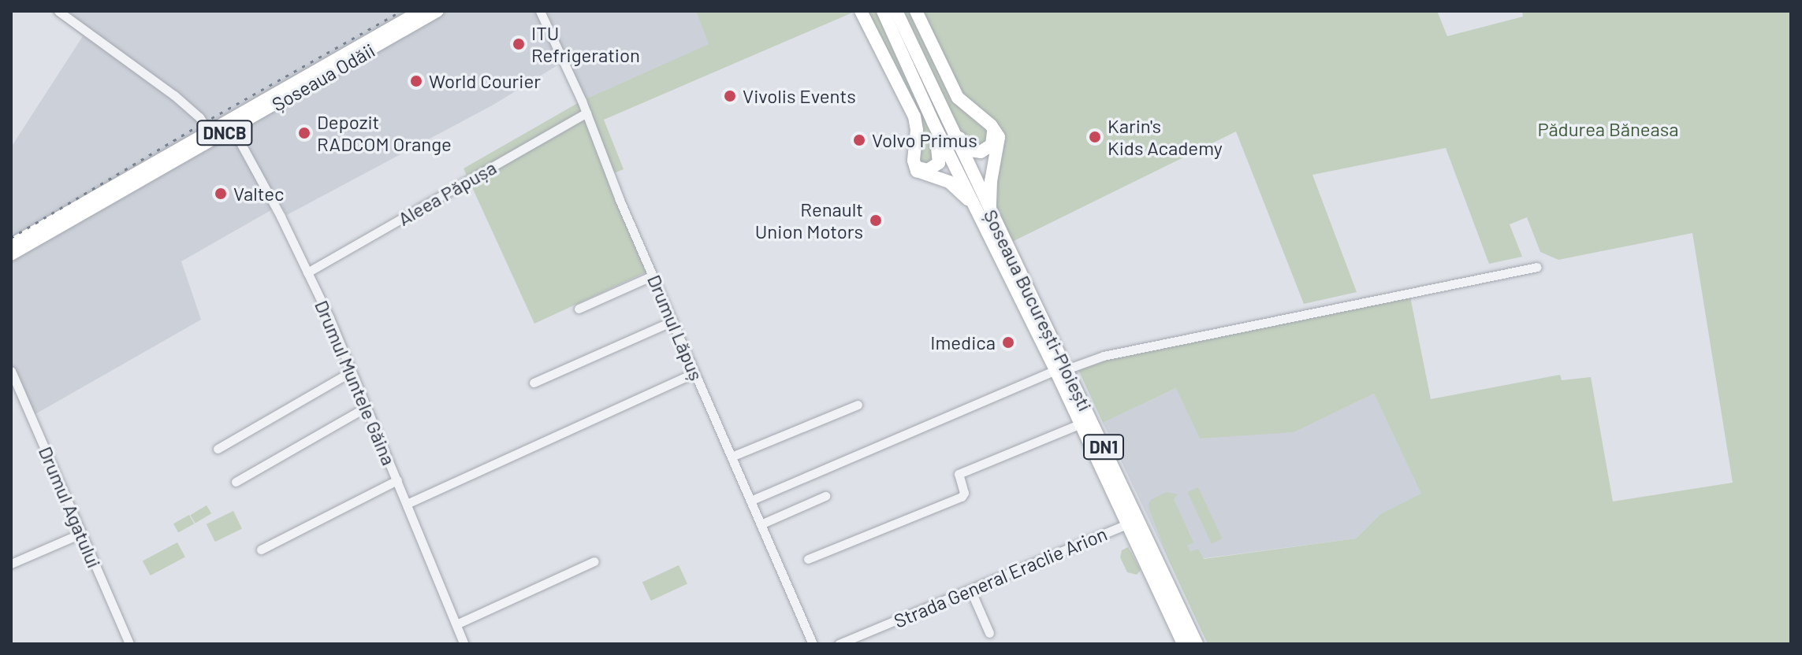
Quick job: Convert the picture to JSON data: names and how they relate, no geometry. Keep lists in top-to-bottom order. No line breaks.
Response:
{"streets":{"highway":["Șoseaua București-Ploiești","DN1"],"main road":["Șoseaua Odăii","DNCB"],"street":["Aleea Păpușa","Drumul Lăpuș","Drumul Muntele Găina","Drumul Agatului","Strada General Eraclie Arion"]},"crossings":[["Șoseaua Odăii","Drumul Muntele Găina"],["Aleea Păpușa","Drumul Lăpuș"],["Aleea Păpușa","Drumul Muntele Găina"],["Șoseaua București-Ploiești","Drumul Lăpuș"],["Șoseaua București-Ploiești","Strada General Eraclie Arion"]],"parks":["Pădurea Băneasa"],"places":["ITU Refrigeration","World Courier","Vivolis Events","Depozit RADCOM Orange","Karin's Kids Academy","Volvo Primus","Valtec","Renault Union Motors","Imedica"]}
